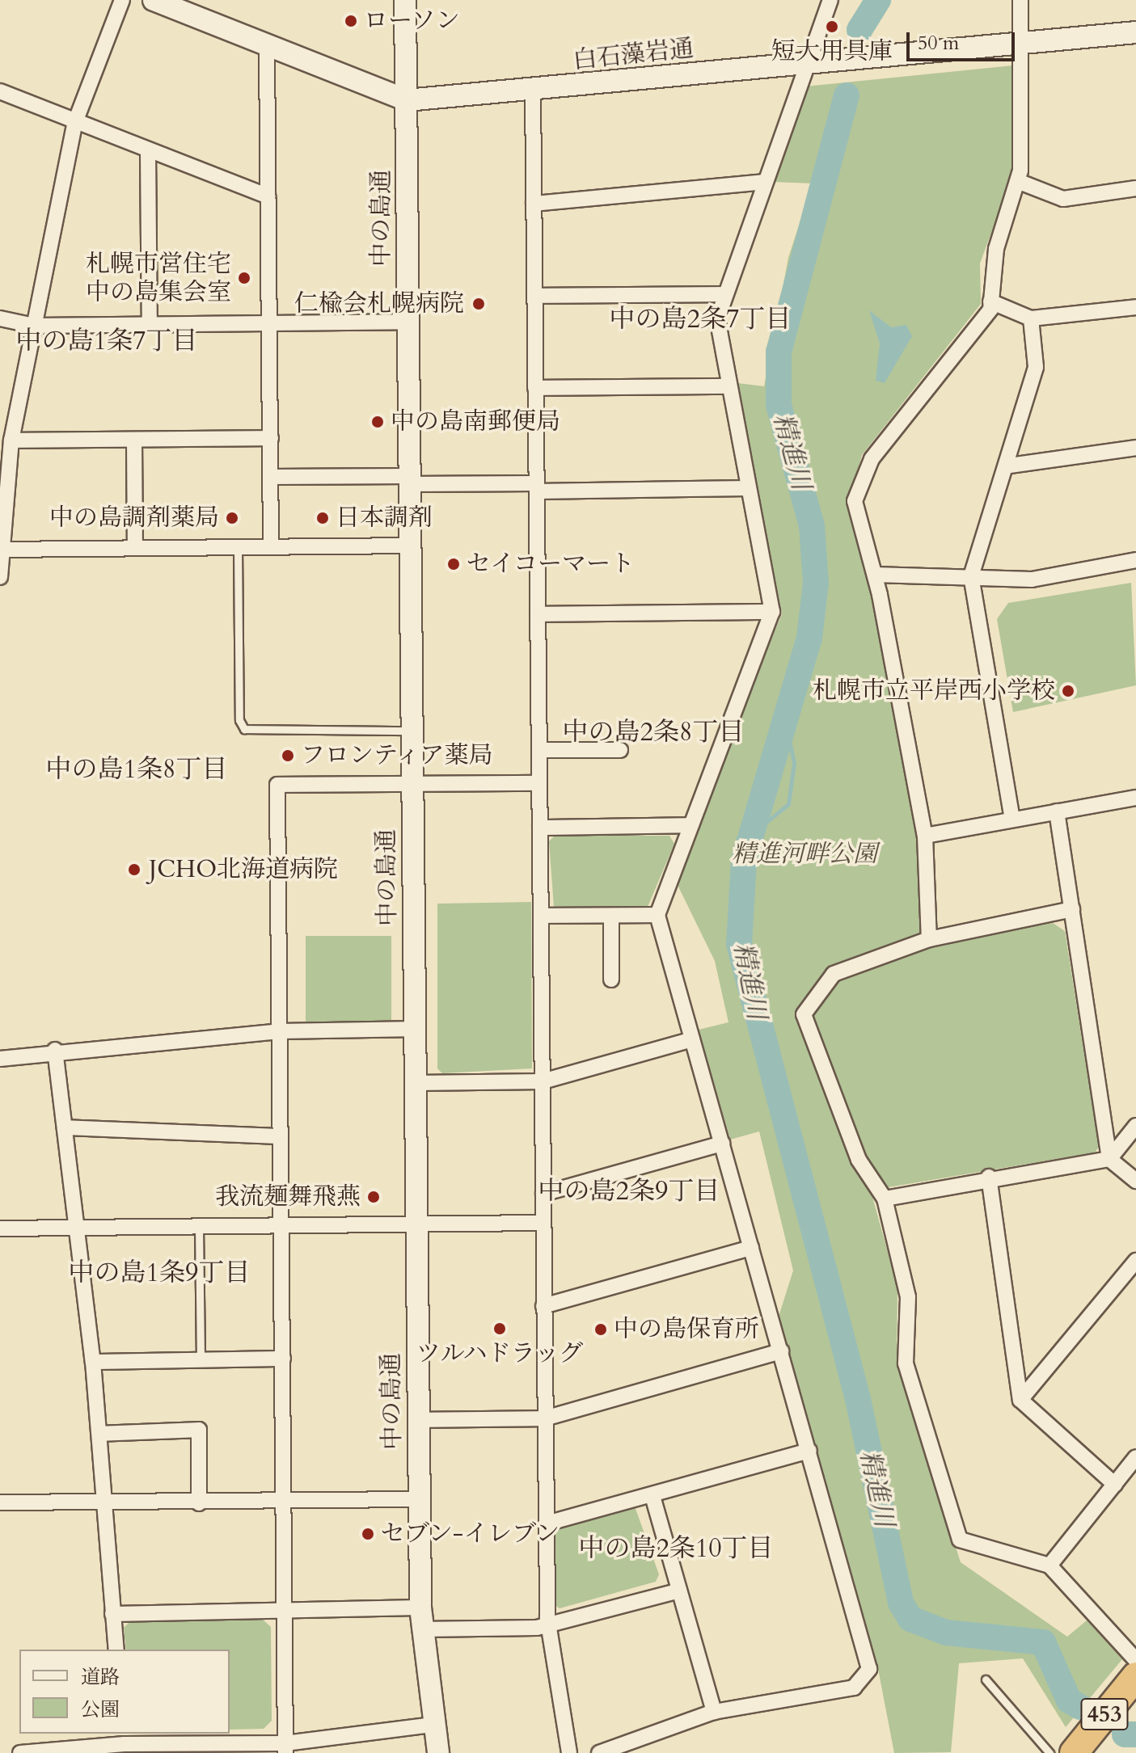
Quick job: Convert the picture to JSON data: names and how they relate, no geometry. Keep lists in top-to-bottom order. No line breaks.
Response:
{"streets":{"highway":["453"],"street":["白石藻岩通","中の島通"]},"crossings":[["白石藻岩通","中の島通"]],"districts":["中の島2条7丁目","中の島1条7丁目","中の島2条8丁目","中の島1条8丁目","中の島2条9丁目","中の島1条9丁目","中の島2条10丁目"],"water":["精進川"],"parks":["精進河畔公園"],"places":["ローソン","短大用具庫","札幌市営住宅 中の島集会室","仁楡会札幌病院","中の島南郵便局","中の島調剤薬局","日本調剤","セイコーマート","札幌市立平岸西小学校","フロンティア薬局","JCHO北海道病院","我流麺舞飛燕","ツルハドラッグ","中の島保育所","セブン-イレブン"],"legend":["道路","公園"],"scale_bar":"50 m"}
